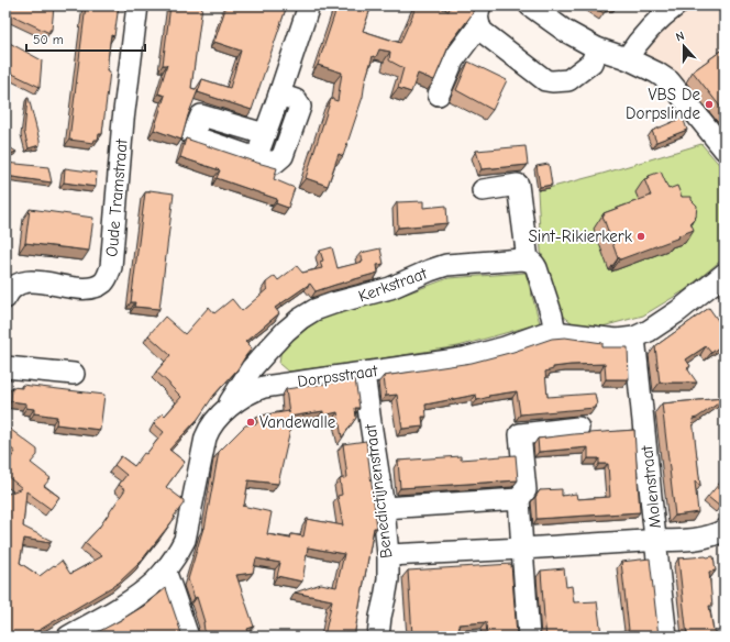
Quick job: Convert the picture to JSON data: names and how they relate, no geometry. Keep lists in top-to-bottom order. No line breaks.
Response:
{"streets":{"street":["Oude Tramstraat","Kerkstraat","Dorpsstraat","Molenstraat","Benedictijnenstraat"]},"crossings":[["Kerkstraat","Dorpsstraat"],["Dorpsstraat","Molenstraat"],["Dorpsstraat","Benedictijnenstraat"]],"places":["VBS De Dorpslinde","Sint-Rikierkerk","Vandewalle"],"scale_bar":"50 m","north":"top"}
